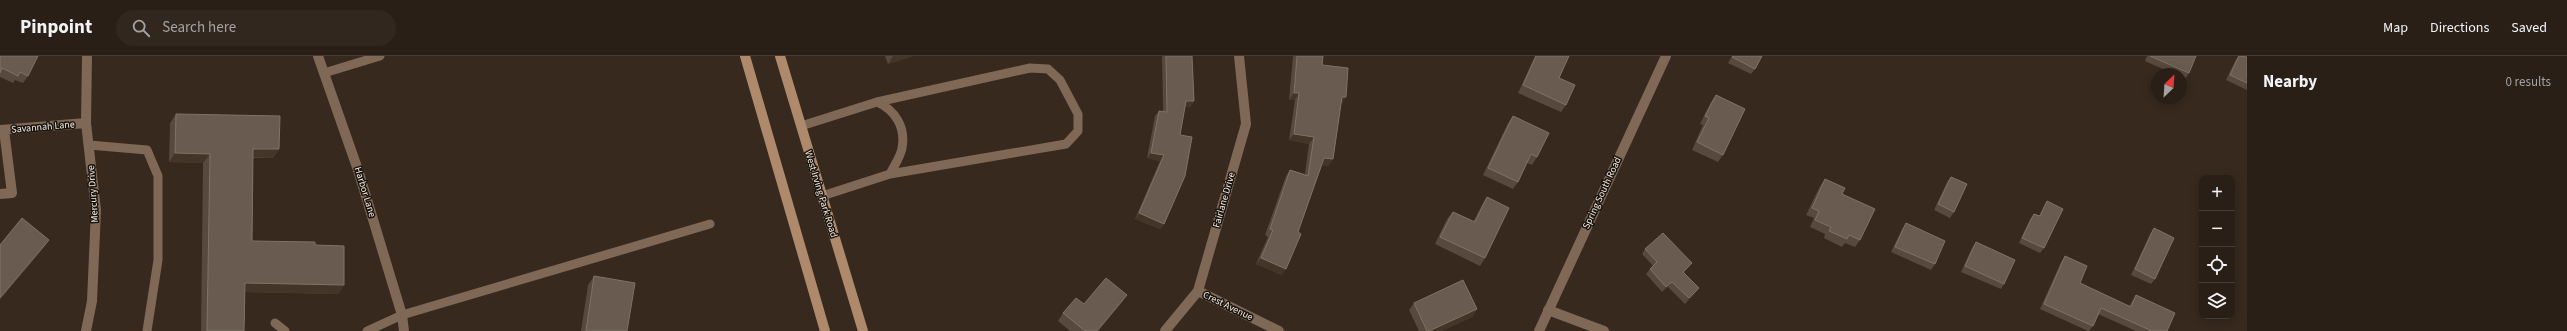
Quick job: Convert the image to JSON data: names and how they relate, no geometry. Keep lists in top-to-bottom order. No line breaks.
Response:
{"streets":{"main road":["West Irving Park Road"],"street":["Savannah Lane","Harbor Lane","Spring South Road","Mercury Drive","Fairlane Drive","Crest Avenue"]},"crossings":[["Savannah Lane","Mercury Drive"],["Fairlane Drive","Crest Avenue"]],"north":"top right","page":{"header":"Pinpoint","search":"Search here","nav":["Map","Directions","Saved"],"heading":["Nearby","0 results"],"map_buttons":["+","−"]}}
